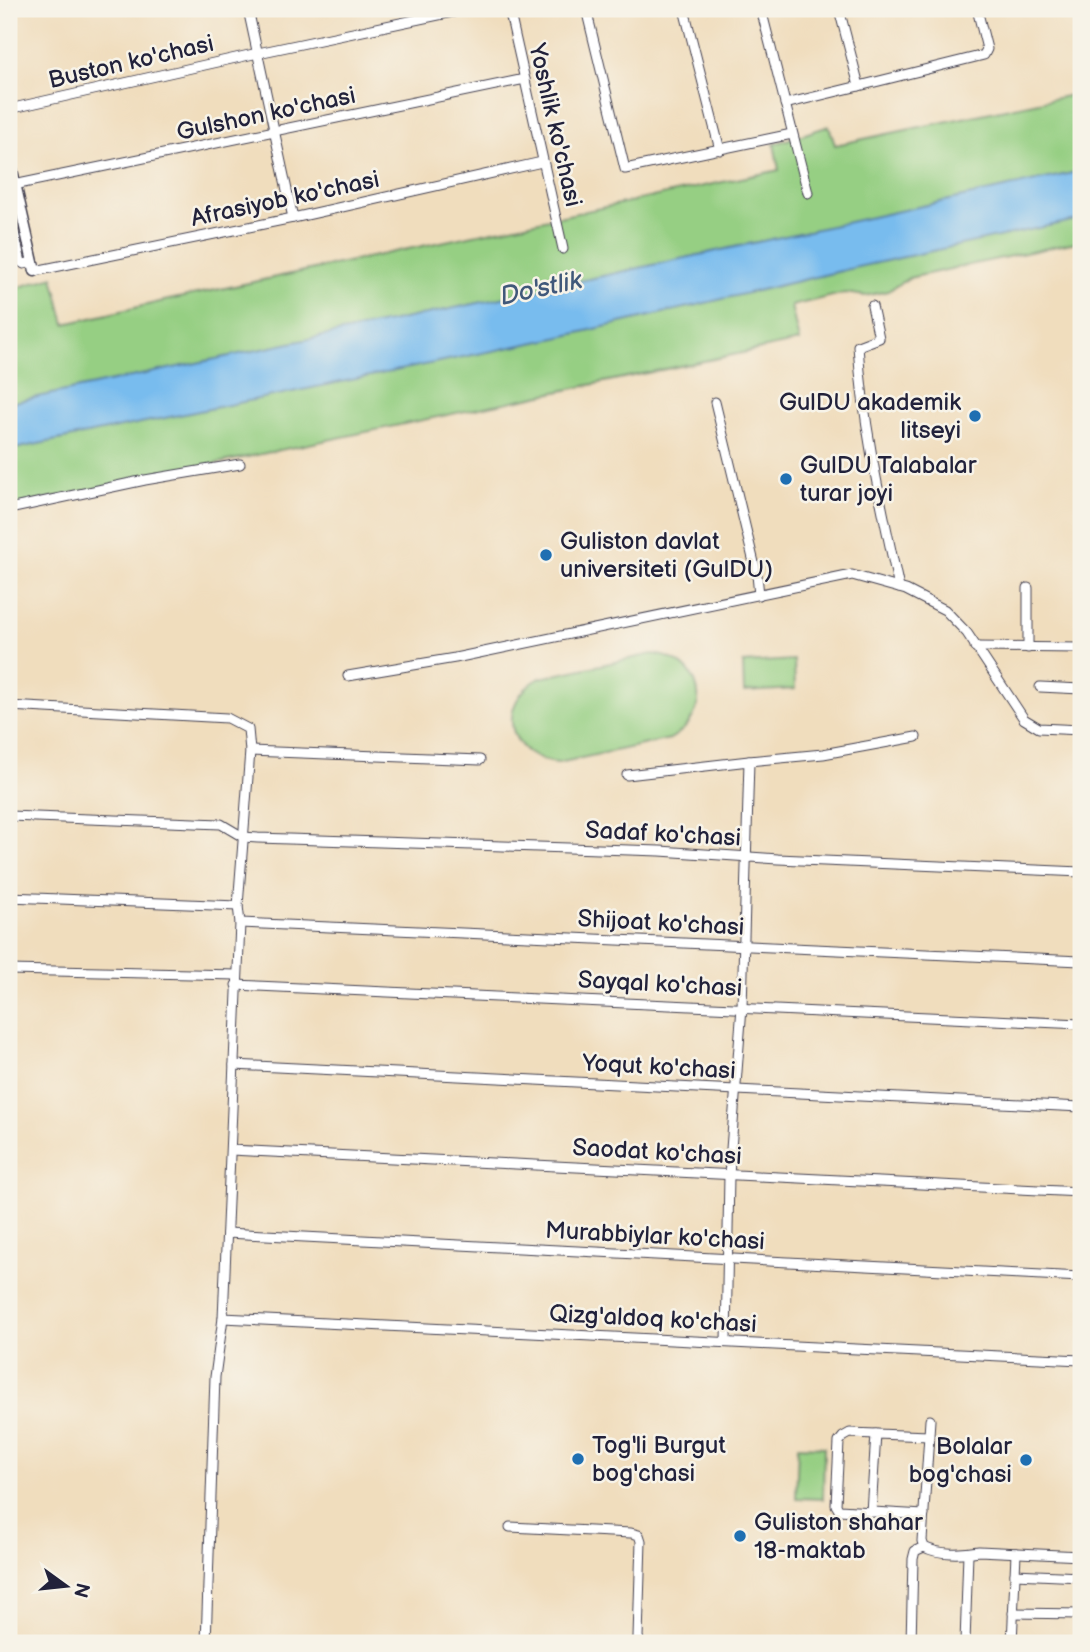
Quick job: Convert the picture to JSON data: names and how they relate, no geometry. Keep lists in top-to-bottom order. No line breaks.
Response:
{"streets":{"street":["Buston ko'chasi","Gulshon ko'chasi","Yoshlik ko'chasi","Afrasiyob ko'chasi","Sadaf ko'chasi","Shijoat ko'chasi","Sayqal ko'chasi","Yoqut ko'chasi","Saodat ko'chasi","Murabbiylar ko'chasi","Qizg'aldoq ko'chasi"]},"crossings":[["Gulshon ko'chasi","Yoshlik ko'chasi"],["Yoshlik ko'chasi","Afrasiyob ko'chasi"]],"water":["Do'stlik"],"places":["GulDU akademik litseyi","GulDU Talabalar turar joyi","Guliston davlat universiteti (GulDU)","Tog'li Burgut bog'chasi","Bolalar bog'chasi","Guliston shahar 18-maktab"],"north":"right"}
